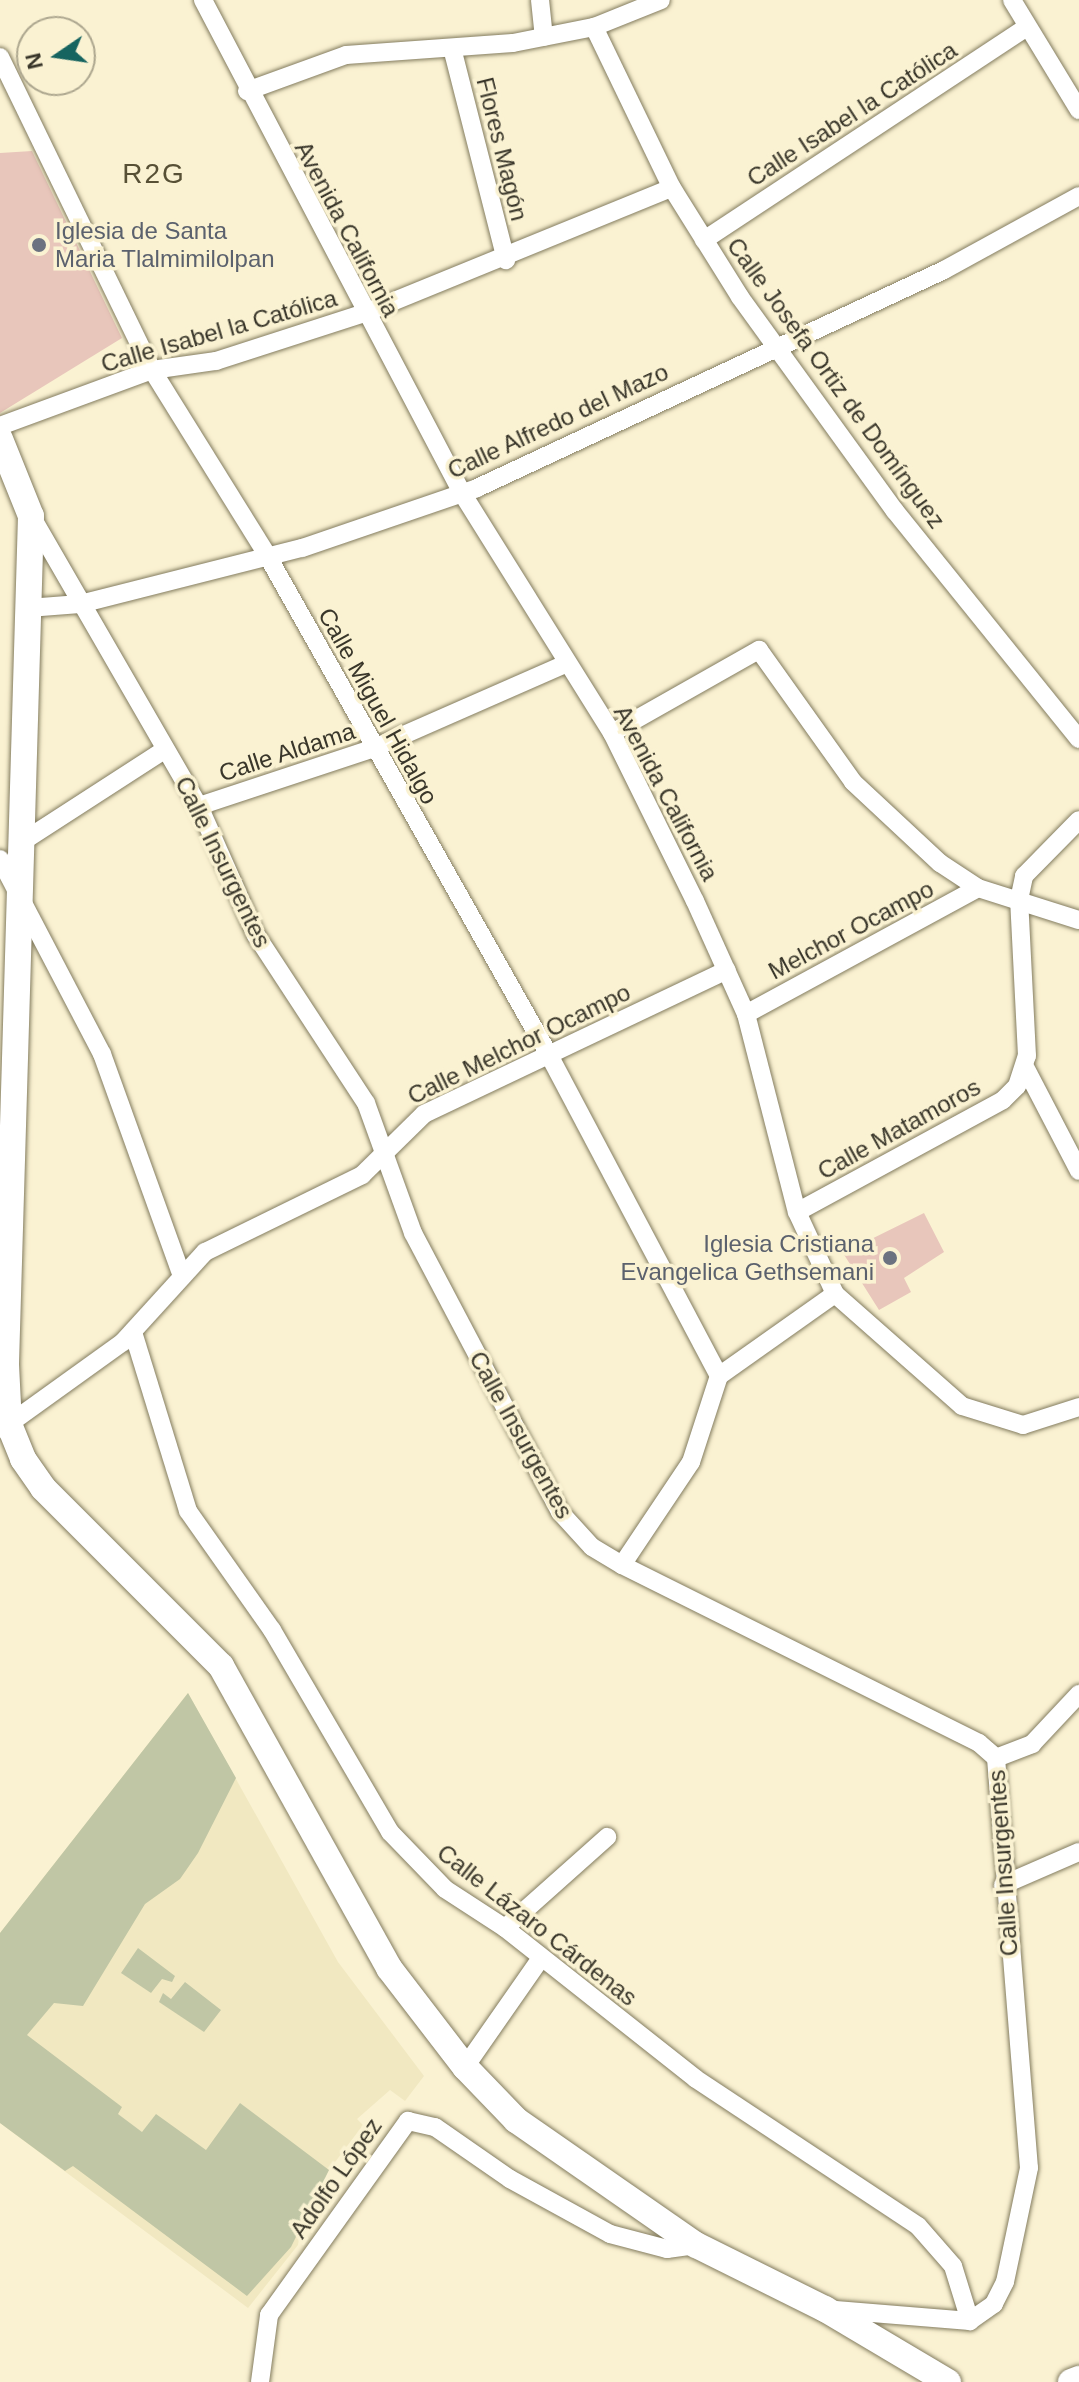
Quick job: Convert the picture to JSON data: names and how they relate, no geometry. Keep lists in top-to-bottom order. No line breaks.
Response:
{"streets":{"main road":["Calle Insurgentes"],"street":["Calle Isabel la Católica","Flores Magón","Avenida California","Calle Josefa Ortiz de Domínguez","Calle Alfredo del Mazo","Calle Miguel Hidalgo","Calle Aldama","Melchor Ocampo","Calle Melchor Ocampo","Calle Matamoros","Calle Lázaro Cárdenas","Adolfo López"]},"crossings":[["Calle Isabel la Católica","Flores Magón"],["Calle Isabel la Católica","Avenida California"],["Calle Isabel la Católica","Calle Josefa Ortiz de Domínguez"],["Calle Isabel la Católica","Calle Miguel Hidalgo"],["Avenida California","Calle Alfredo del Mazo"],["Avenida California","Calle Aldama"],["Avenida California","Melchor Ocampo"],["Avenida California","Calle Melchor Ocampo"],["Avenida California","Calle Matamoros"],["Calle Josefa Ortiz de Domínguez","Calle Alfredo del Mazo"],["Calle Alfredo del Mazo","Calle Miguel Hidalgo"],["Calle Alfredo del Mazo","Calle Insurgentes"],["Calle Miguel Hidalgo","Calle Aldama"],["Calle Miguel Hidalgo","Calle Melchor Ocampo"],["Calle Aldama","Calle Insurgentes"],["Calle Insurgentes","Calle Melchor Ocampo"],["Calle Insurgentes","Calle Lázaro Cárdenas"],["Calle Melchor Ocampo","Calle Lázaro Cárdenas"]],"districts":["R2G"],"places":["Iglesia de Santa Maria Tlalmimilolpan","Iglesia Cristiana Evangelica Gethsemani"],"north":"left"}
